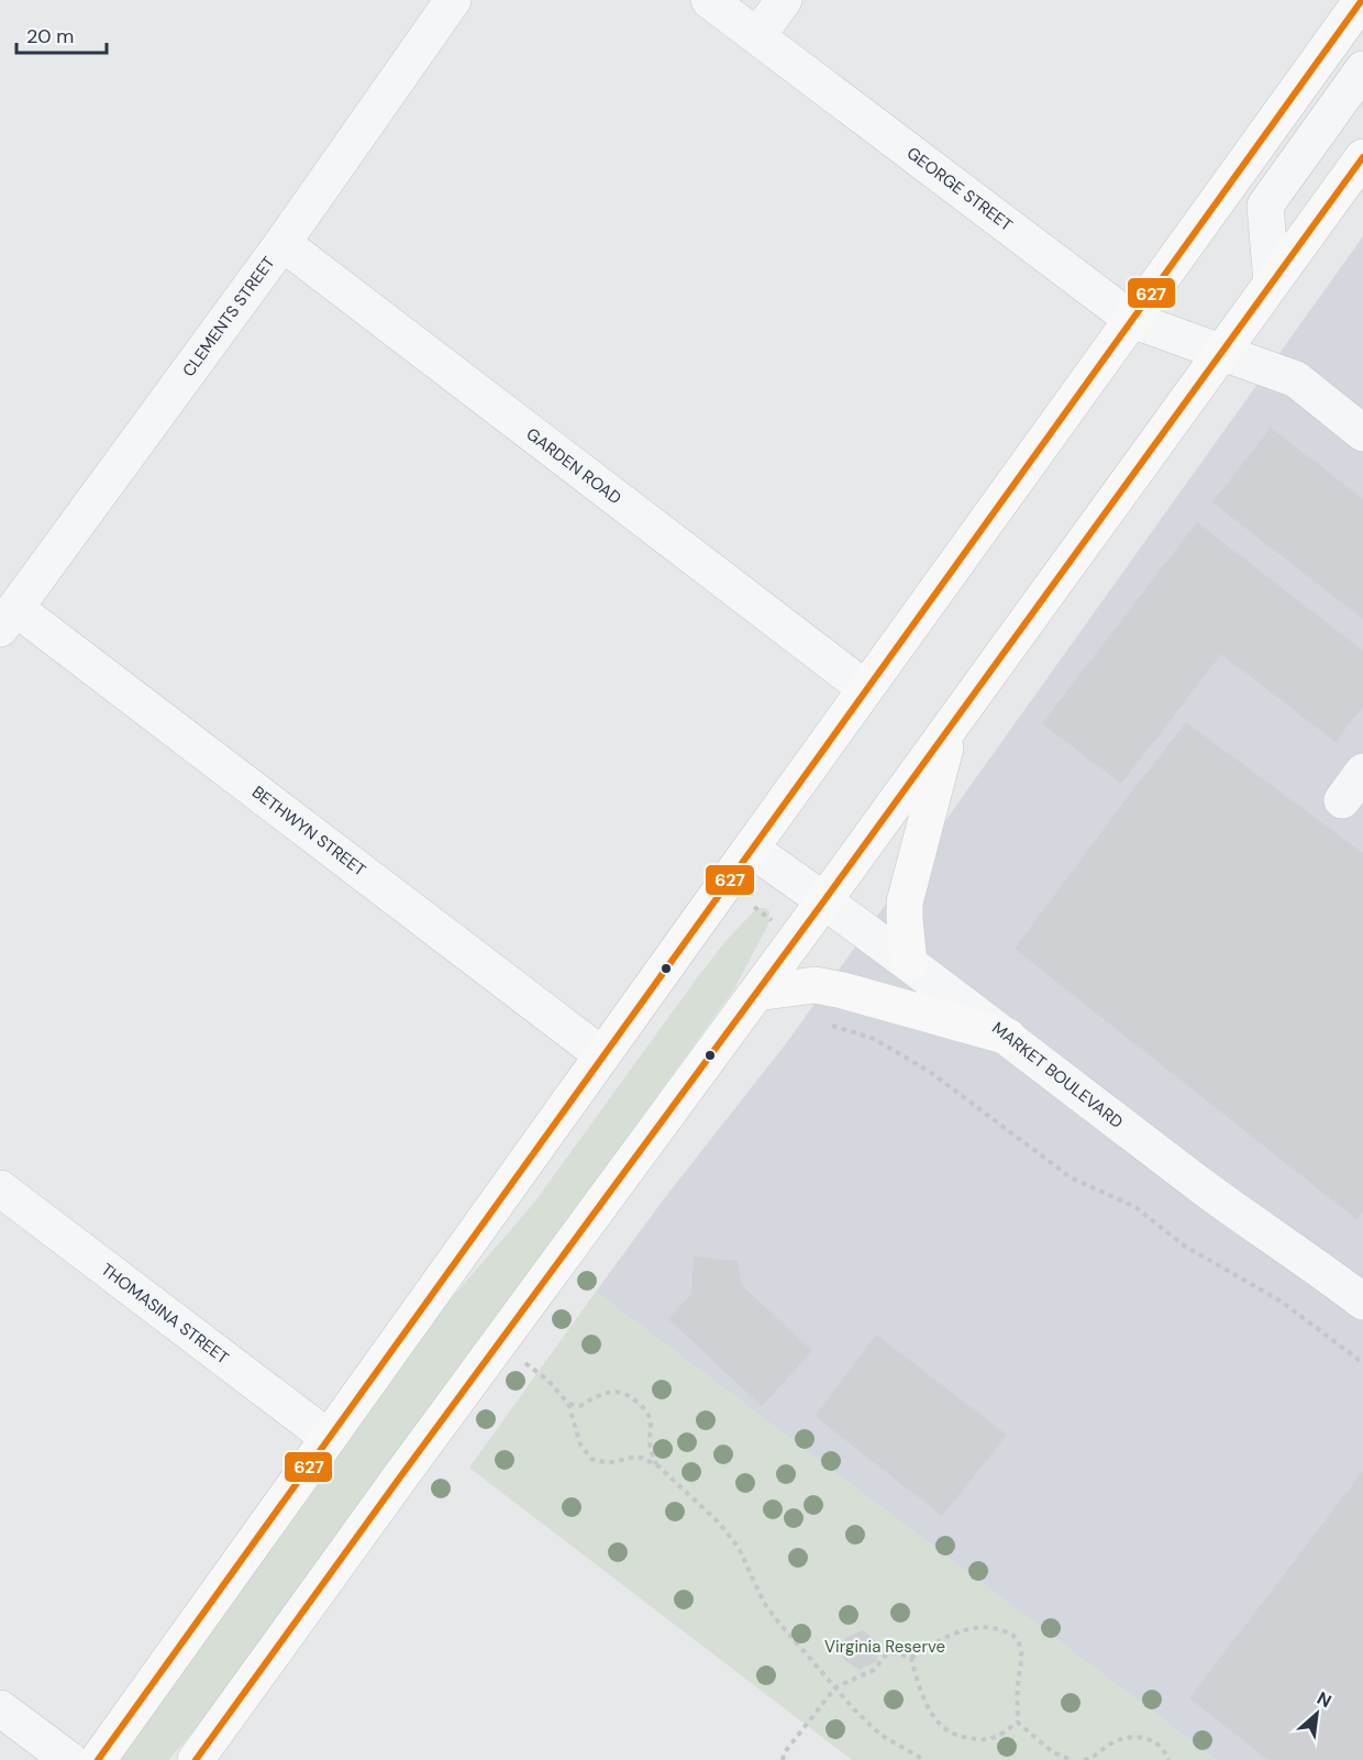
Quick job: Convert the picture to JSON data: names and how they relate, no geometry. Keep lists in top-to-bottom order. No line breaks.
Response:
{"streets":{"street":["GEORGE STREET","CLEMENTS STREET","GARDEN ROAD","BETHWYN STREET","MARKET BOULEVARD","THOMASINA STREET"]},"crossings":[["CLEMENTS STREET","GARDEN ROAD"],["CLEMENTS STREET","BETHWYN STREET"]],"parks":["Virginia Reserve"],"lines":["transit line 627"],"scale_bar":"20 m","north":"top right"}
